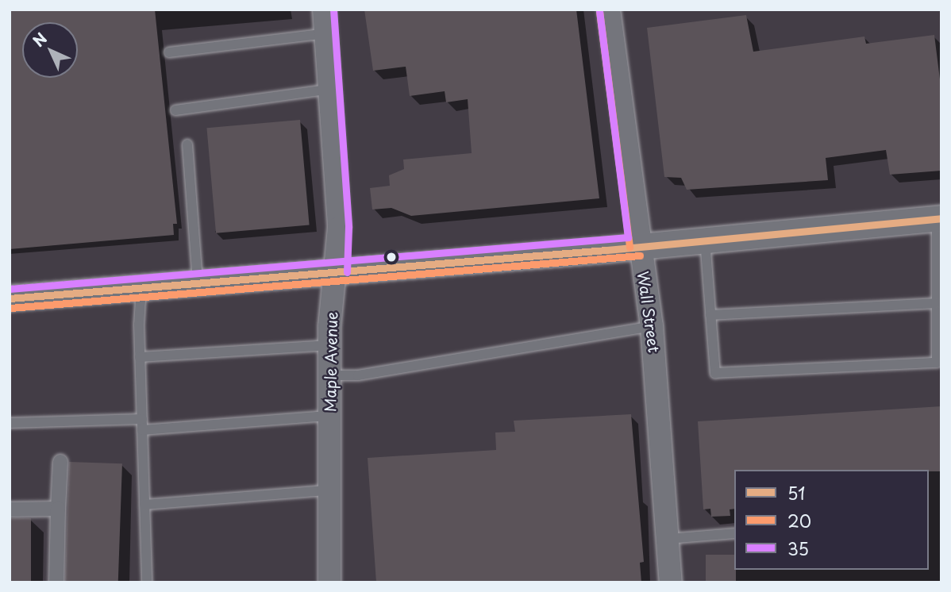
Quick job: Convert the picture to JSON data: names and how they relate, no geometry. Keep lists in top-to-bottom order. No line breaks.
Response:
{"streets":{"street":["Wall Street","Maple Avenue"]},"lines":["transit line 35","transit line 20","transit line 51"],"legend":["51","20","35"],"north":"top left"}
